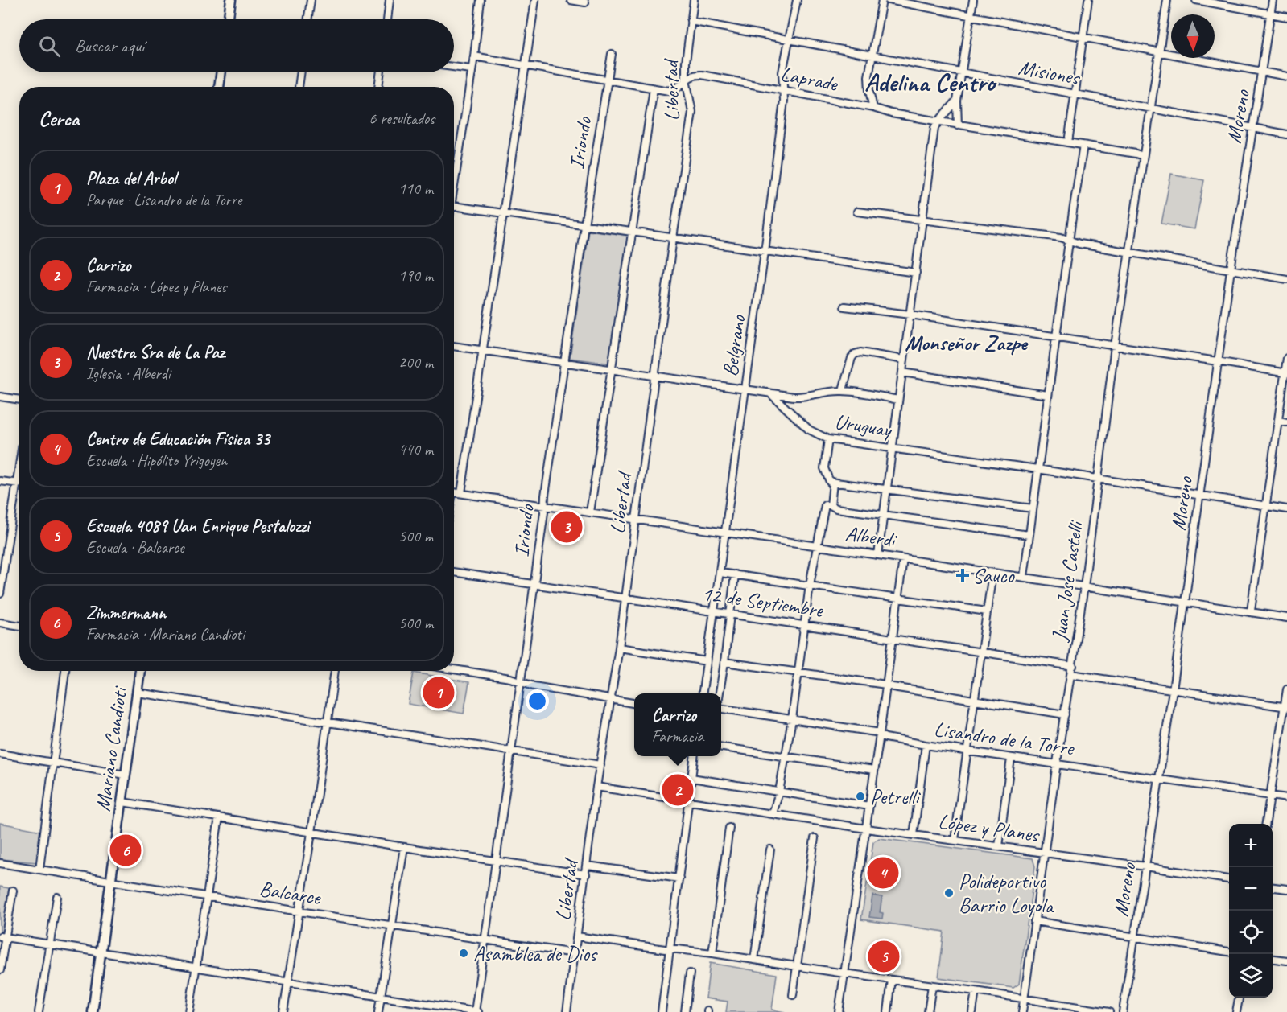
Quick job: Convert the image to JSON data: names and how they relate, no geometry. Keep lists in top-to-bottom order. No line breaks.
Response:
{"streets":{"street":["Misiones","Laprade","Libertad","Moreno","Iriondo","Belgrano","Uruguay","Alberdi","Juan Jose Castelli","12 de Septiembre","Lisandro de la Torre","Mariano Candioti","López y Planes","Balcarce"]},"crossings":[["Misiones","Libertad"],["Misiones","Moreno"],["Misiones","Belgrano"],["Misiones","Juan Jose Castelli"],["Laprade","Libertad"],["Laprade","Iriondo"],["Laprade","Belgrano"],["Laprade","Juan Jose Castelli"],["Libertad","Alberdi"],["Libertad","12 de Septiembre"],["Libertad","López y Planes"],["Libertad","Balcarce"],["Moreno","Uruguay"],["Moreno","Alberdi"],["Moreno","Lisandro de la Torre"],["Moreno","López y Planes"],["Iriondo","Alberdi"],["Iriondo","12 de Septiembre"],["Iriondo","Balcarce"],["Belgrano","Alberdi"],["Belgrano","12 de Septiembre"],["Uruguay","Juan Jose Castelli"],["Alberdi","Juan Jose Castelli"],["Juan Jose Castelli","12 de Septiembre"],["Juan Jose Castelli","Lisandro de la Torre"],["Juan Jose Castelli","López y Planes"],["Mariano Candioti","Balcarce"]],"districts":["Adelina Centro","Monseñor Zazpe"],"places":{"health":["Sauco"],"other":["Petrelli","Polideportivo Barrio Loyola","Asamblea de Dios"]},"north":"bottom","page":{"search":"Buscar aquí","heading":["Cerca","6 resultados"],"list":[{"mark":"1","name":"Plaza del Arbol","note":"Parque · Lisandro de la Torre","value":"110 m"},{"mark":"2","name":"Carrizo","note":"Farmacia · López y Planes","value":"190 m"},{"mark":"3","name":"Nuestra Sra de La Paz","note":"Iglesia · Alberdi","value":"200 m"},{"mark":"4","name":"Centro de Educación Física 33","note":"Escuela · Hipólito Yrigoyen","value":"440 m"},{"mark":"5","name":"Escuela 4089 Uan Enrique Pestalozzi","note":"Escuela · Balcarce","value":"500 m"},{"mark":"6","name":"Zimmermann","note":"Farmacia · Mariano Candioti","value":"500 m"}],"pins":["3","1","2","6","4","5"],"popup":["Carrizo","Farmacia"],"map_buttons":["+","−"]}}
